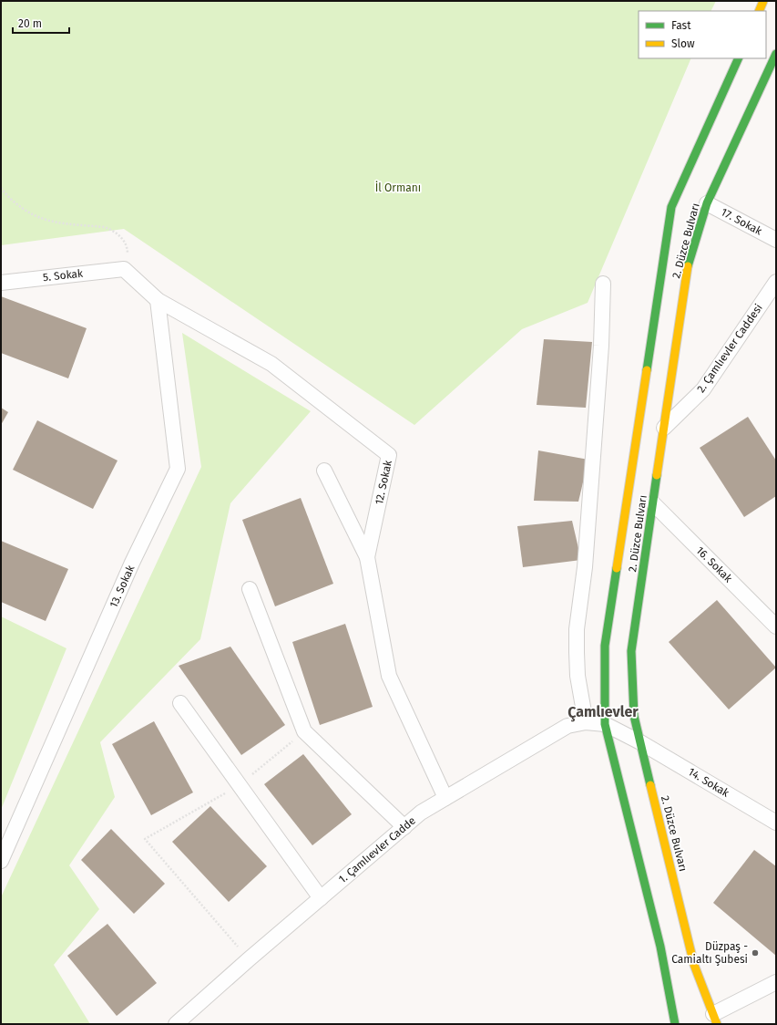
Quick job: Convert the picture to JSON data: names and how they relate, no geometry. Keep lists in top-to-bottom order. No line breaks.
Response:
{"streets":{"street":["17. Sokak","2. Düzce Bulvarı","5. Sokak","2. Çamlıevler Caddesi","12. Sokak","16. Sokak","13. Sokak","14. Sokak","1. Çamlıevler Cadde"]},"crossings":[["17. Sokak","2. Düzce Bulvarı"],["2. Düzce Bulvarı","2. Çamlıevler Caddesi"],["2. Düzce Bulvarı","16. Sokak"],["2. Düzce Bulvarı","14. Sokak"],["2. Düzce Bulvarı","1. Çamlıevler Cadde"],["5. Sokak","12. Sokak"],["12. Sokak","13. Sokak"],["12. Sokak","1. Çamlıevler Cadde"],["14. Sokak","1. Çamlıevler Cadde"]],"districts":["Çamlıevler"],"parks":["İl Ormanı"],"places":["Düzpaş - Camialtı Şubesi"],"legend":["Fast","Slow"],"scale_bar":"20 m"}
